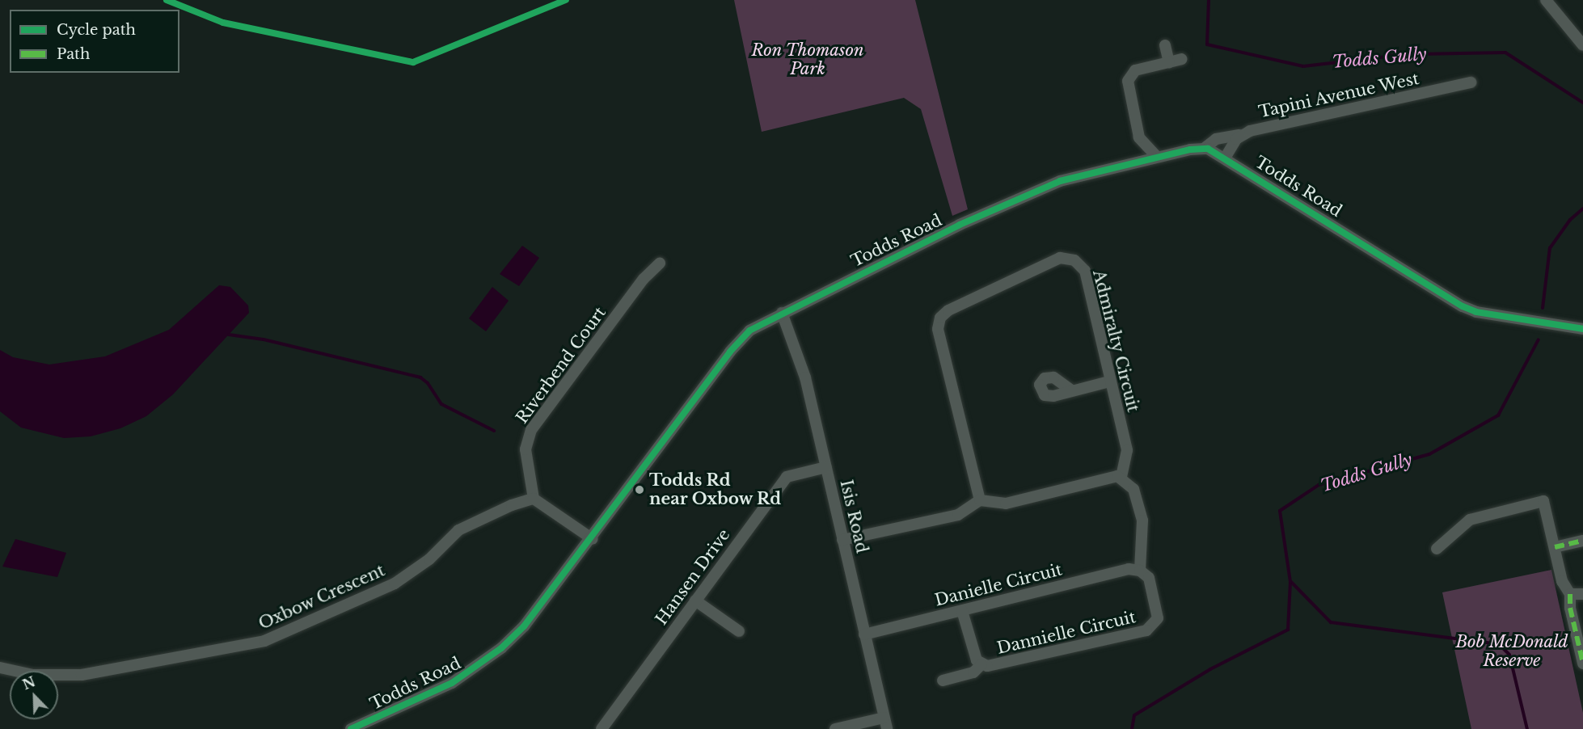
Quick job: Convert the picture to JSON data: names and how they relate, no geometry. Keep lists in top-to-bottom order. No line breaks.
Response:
{"streets":{"street":["Tapini Avenue West","Todds Road","Admiralty Circuit","Riverbend Court","Isis Road","Hansen Drive","Danielle Circuit","Oxbow Crescent","Dannielle Circuit"]},"crossings":[["Tapini Avenue West","Todds Road"],["Todds Road","Isis Road"],["Riverbend Court","Oxbow Crescent"],["Isis Road","Hansen Drive"],["Isis Road","Danielle Circuit"],["Danielle Circuit","Dannielle Circuit"]],"water":["Todds Gully"],"parks":["Ron Thomason Park","Bob McDonald Reserve"],"places":["Todds Rd near Oxbow Rd"],"legend":["Cycle path","Path"],"north":"top left"}
